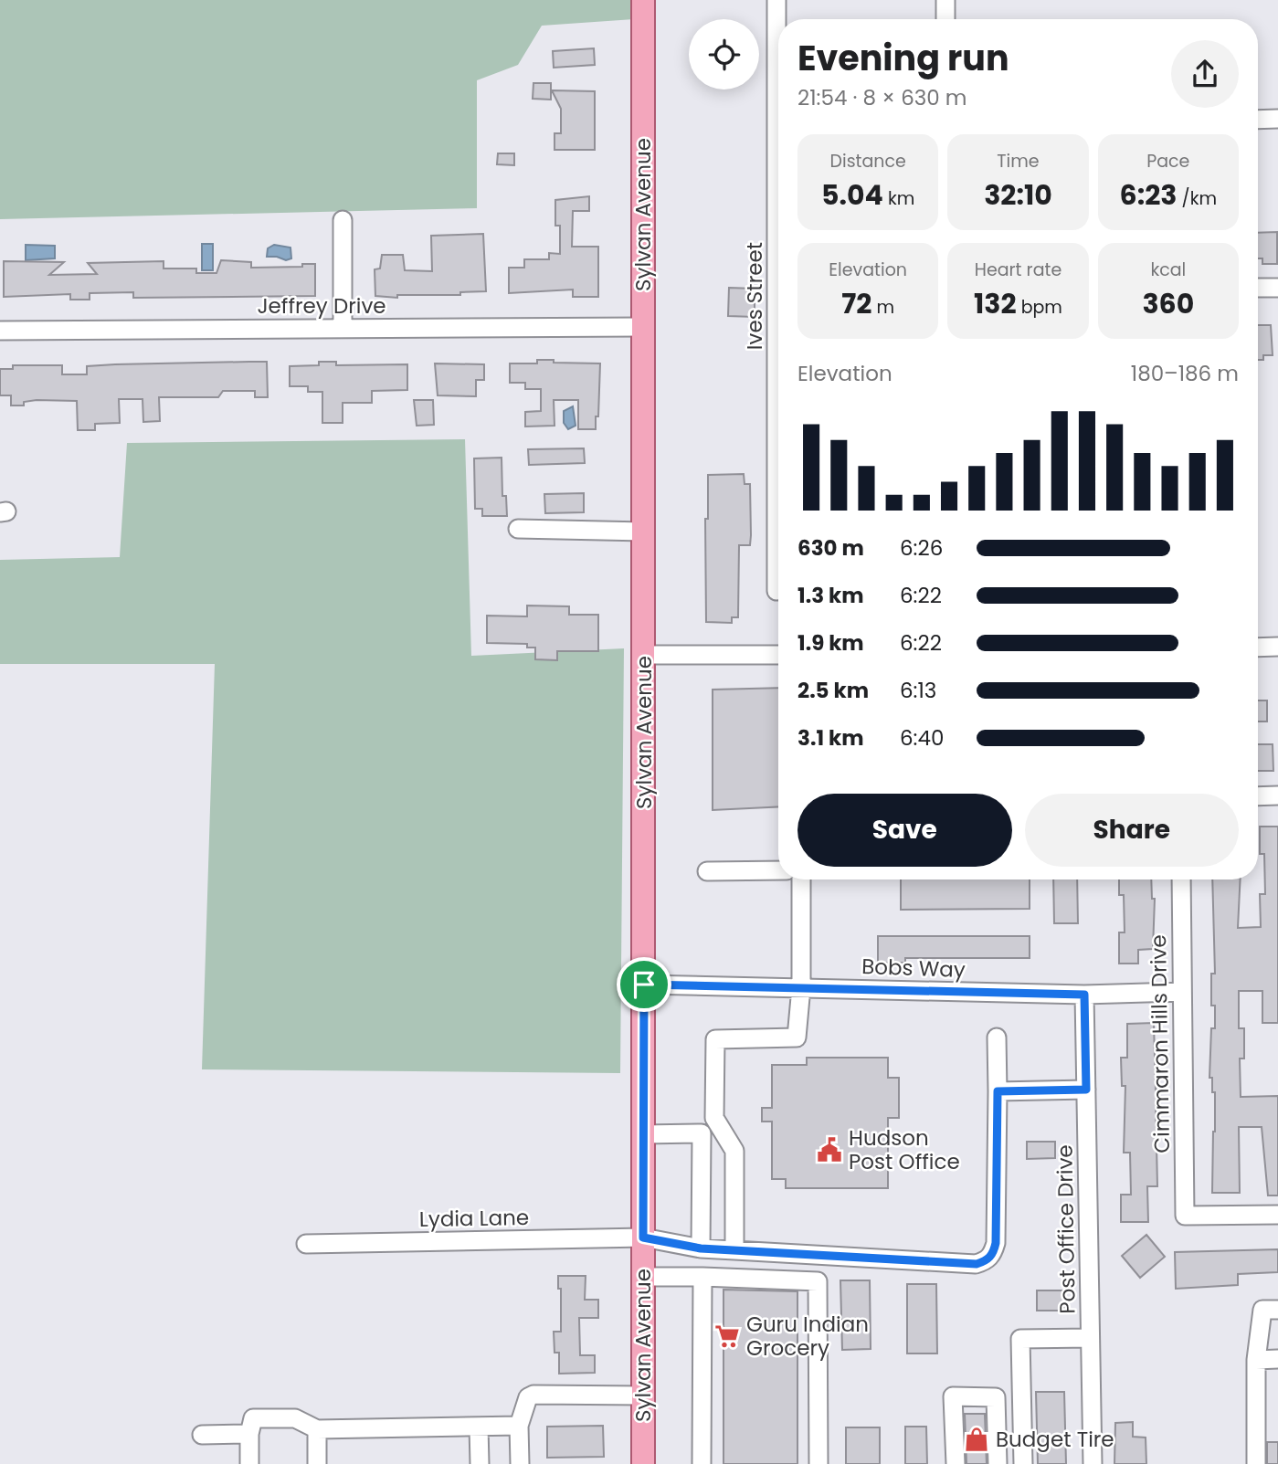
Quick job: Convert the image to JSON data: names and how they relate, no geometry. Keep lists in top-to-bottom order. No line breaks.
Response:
{"streets":{"main road":["Sylvan Avenue"],"street":["Ives Street","Jeffrey Drive","Bobs Way","Cimmaron Hills Drive","Lydia Lane","Post Office Drive"]},"crossings":[["Sylvan Avenue","Jeffrey Drive"],["Sylvan Avenue","Bobs Way"],["Sylvan Avenue","Lydia Lane"],["Bobs Way","Cimmaron Hills Drive"],["Bobs Way","Post Office Drive"]],"places":{"public building":["Hudson Post Office"],"supermarket":["Guru Indian Grocery"],"shop":["Budget Tire"]},"page":{"heading":["Evening run","21:54 · 8 × 630 m"],"stats":[["Distance","5.04 km"],["Time","32:10"],["Pace","6:23 /km"],["Elevation","72 m"],["Heart rate","132 bpm"],["kcal","360"]],"chart":["Elevation","180–186 m"],"list":[{"name":"630 m","note":"6:26"},{"name":"1.3 km","note":"6:22"},{"name":"1.9 km","note":"6:22"},{"name":"2.5 km","note":"6:13"},{"name":"3.1 km","note":"6:40"}],"buttons":["Save","Share"]}}
